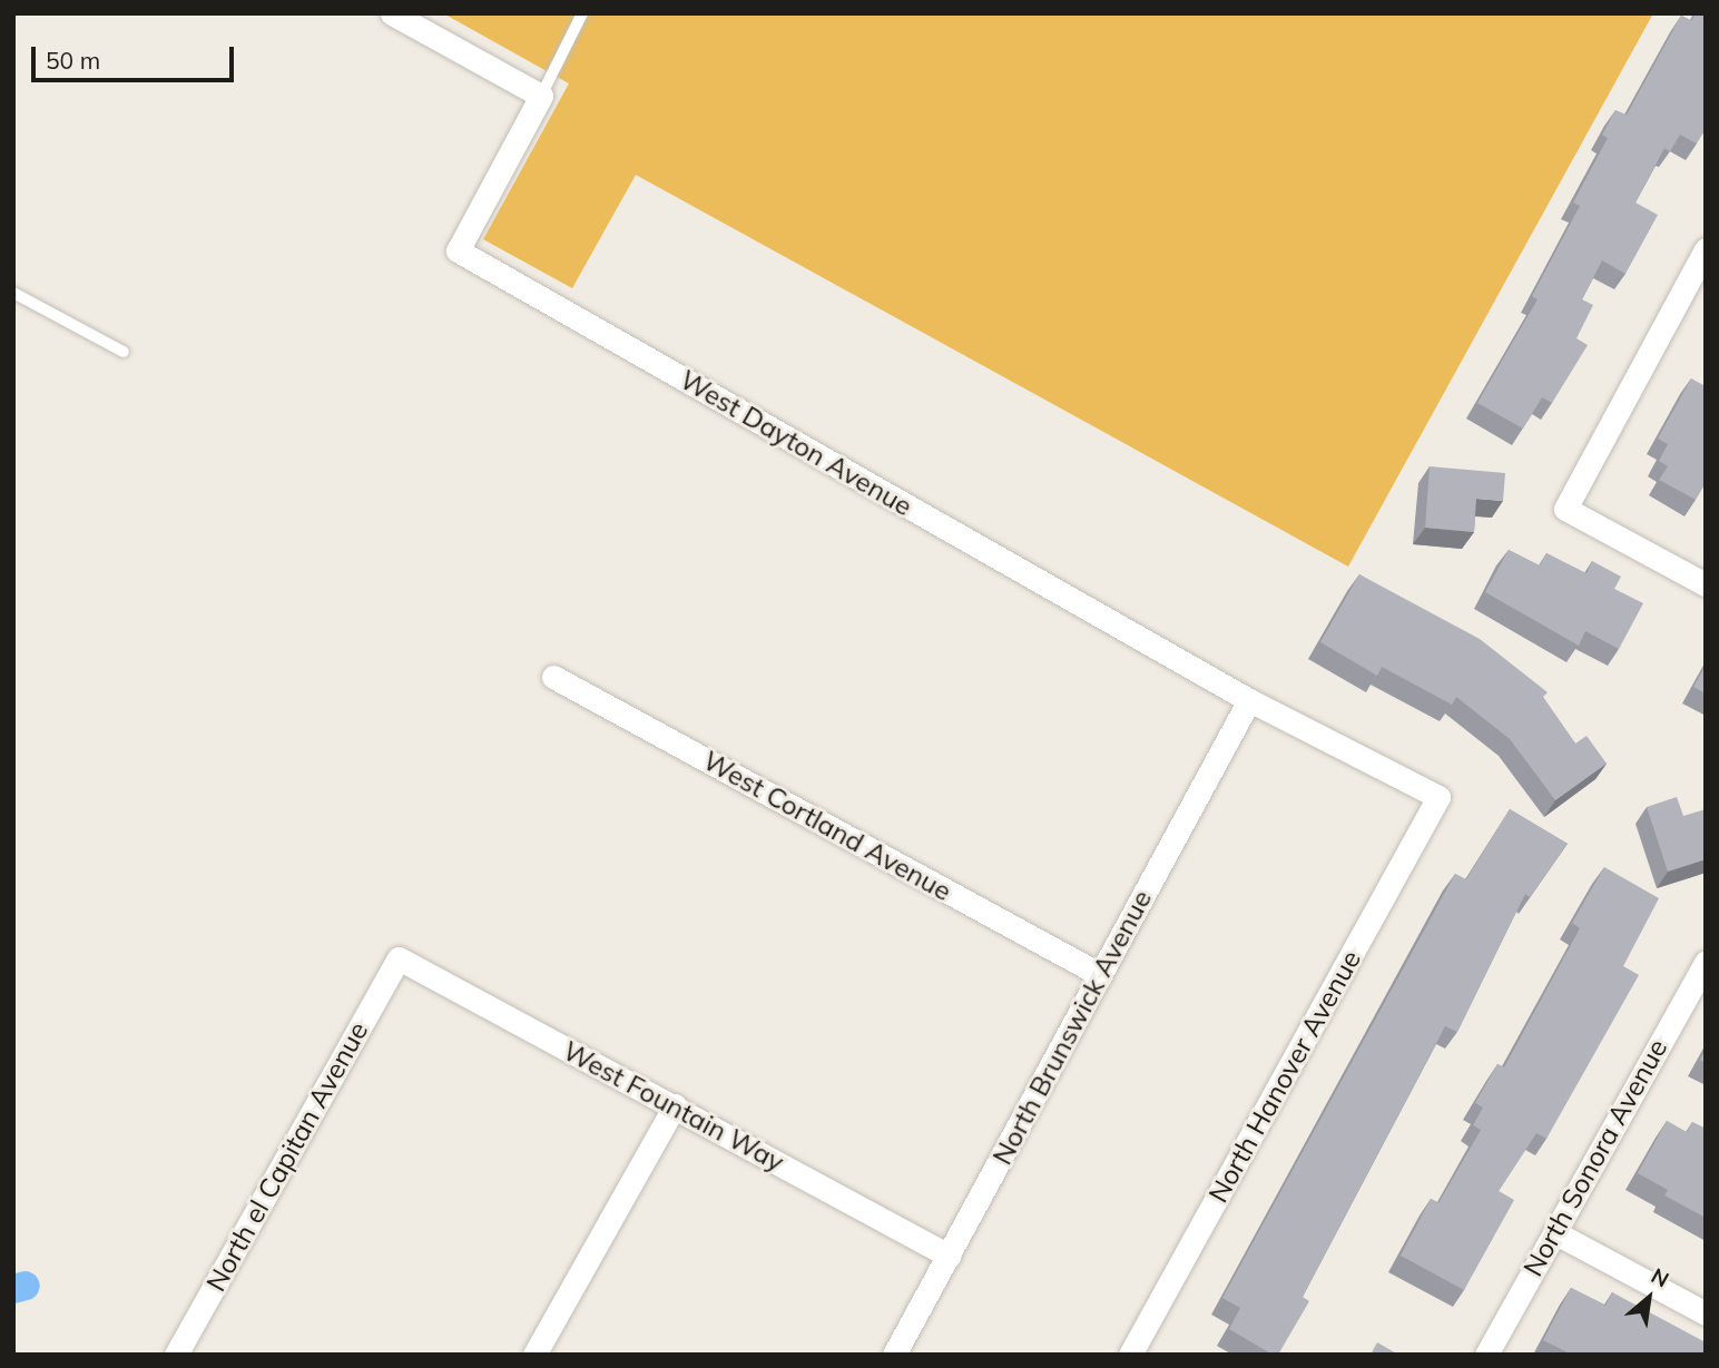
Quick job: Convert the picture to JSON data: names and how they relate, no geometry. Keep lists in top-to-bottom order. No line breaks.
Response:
{"streets":{"street":["West Dayton Avenue","West Cortland Avenue","North Brunswick Avenue","North Hanover Avenue","West Fountain Way","North el Capitan Avenue","North Sonora Avenue"]},"crossings":[["West Dayton Avenue","North Brunswick Avenue"],["West Dayton Avenue","North Hanover Avenue"],["West Cortland Avenue","North Brunswick Avenue"],["North Brunswick Avenue","West Fountain Way"],["West Fountain Way","North el Capitan Avenue"]],"scale_bar":"50 m","north":"top right"}
